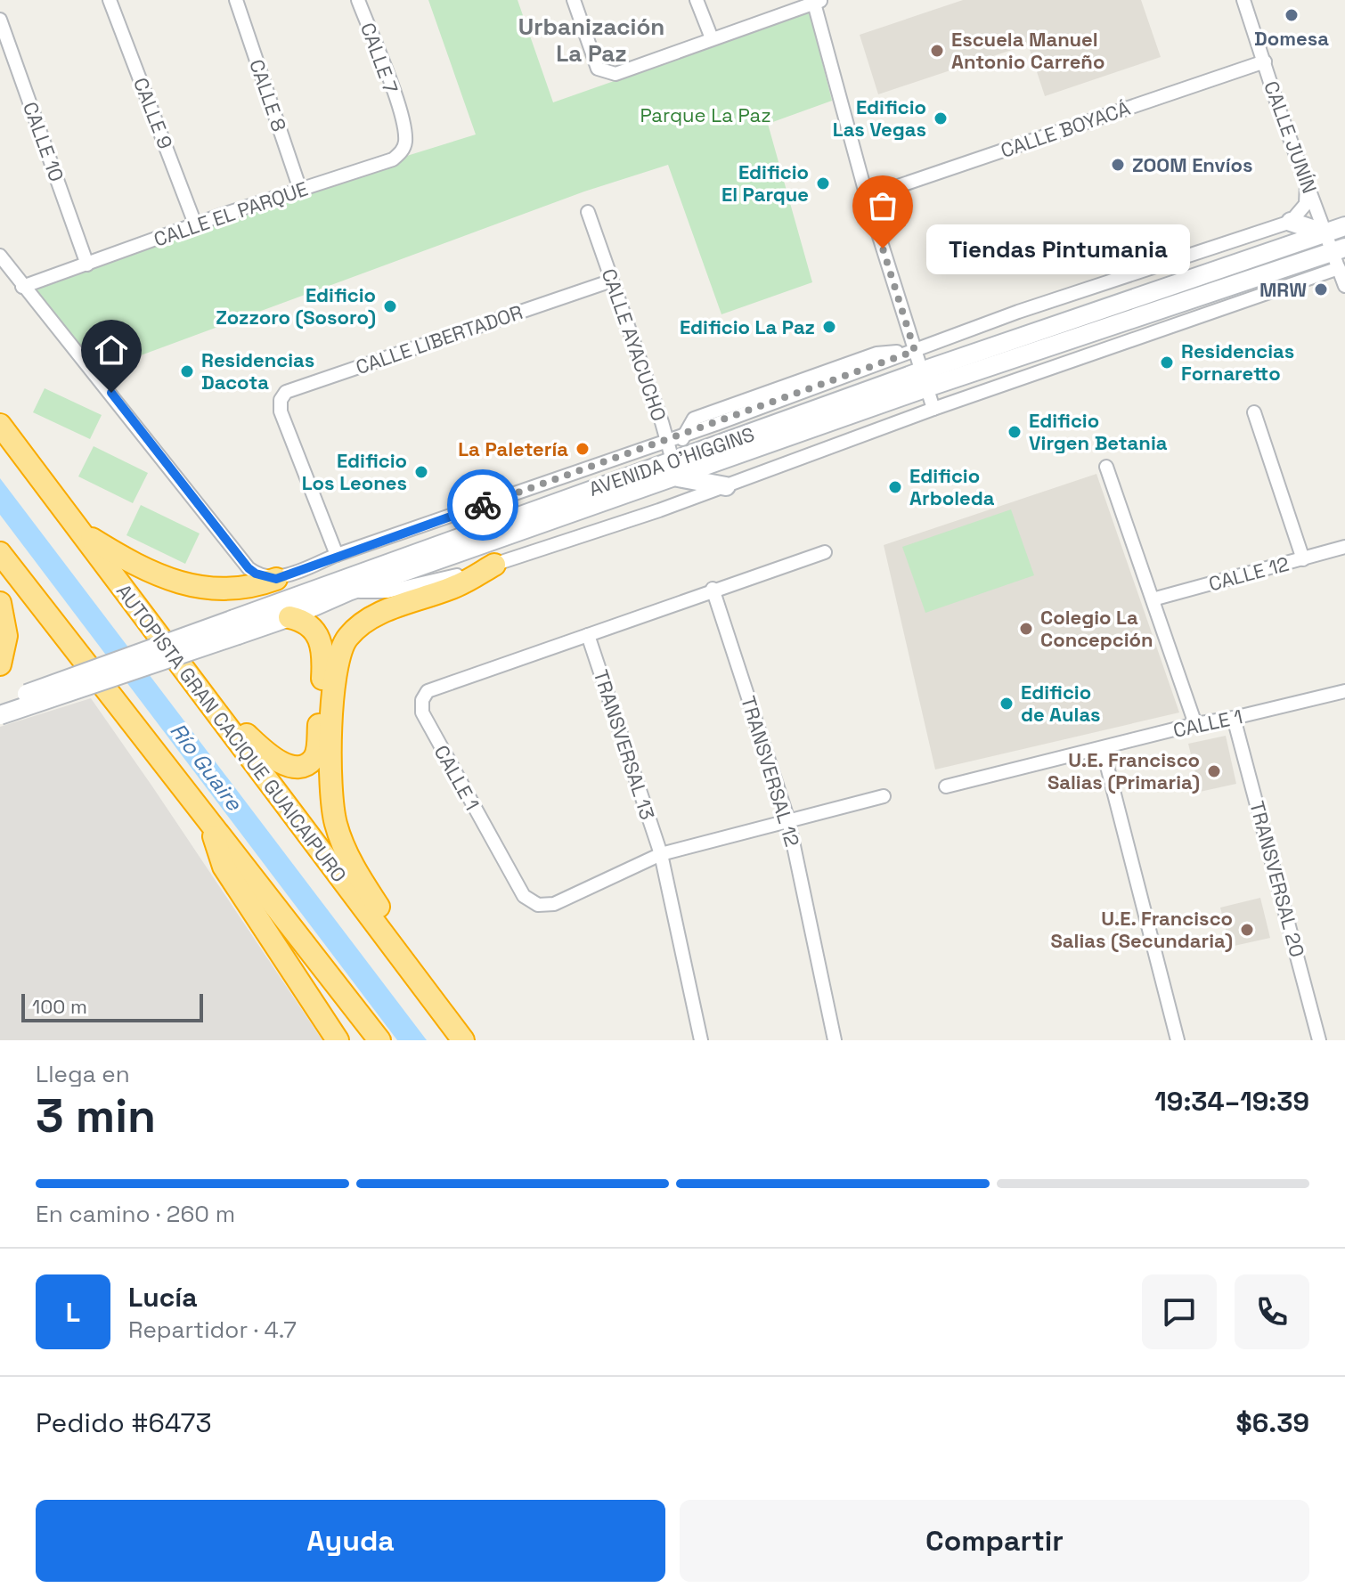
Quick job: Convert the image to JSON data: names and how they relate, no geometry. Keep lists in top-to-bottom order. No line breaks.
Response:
{"streets":{"highway":["AUTOPISTA GRAN CACIQUE GUAICAIPURO"],"main road":["AVENIDA O'HIGGINS"],"street":["CALLE 7","CALLE 8","CALLE 9","CALLE BOYACÁ","CALLE JUNÍN","CALLE 10","CALLE EL PARQUE","CALLE LIBERTADOR","CALLE AYACUCHO","CALLE 12","CALLE 1","TRANSVERSAL 13","TRANSVERSAL 12","TRANSVERSAL 20"]},"crossings":[["CALLE 7","CALLE EL PARQUE"],["CALLE 8","CALLE EL PARQUE"],["CALLE 9","CALLE EL PARQUE"],["CALLE BOYACÁ","CALLE JUNÍN"],["CALLE JUNÍN","AVENIDA O'HIGGINS"],["CALLE 10","CALLE EL PARQUE"],["CALLE LIBERTADOR","CALLE AYACUCHO"],["CALLE LIBERTADOR","AVENIDA O'HIGGINS"],["CALLE AYACUCHO","AVENIDA O'HIGGINS"],["CALLE 1","TRANSVERSAL 13"],["CALLE 1","TRANSVERSAL 12"],["CALLE 1","TRANSVERSAL 20"]],"districts":["Urbanización La Paz"],"water":["Río Guaire"],"parks":["Parque La Paz"],"places":["Domesa","Escuela Manuel Antonio Carreño","Edificio Las Vegas","ZOOM Envíos","Edificio El Parque","Tiendas Pintumania","MRW","Edificio Zozzoro (Sosoro)","Edificio La Paz","Residencias Fornaretto","Residencias Dacota","Edificio Virgen Betania","La Paletería","Edificio Los Leones","Edificio Arboleda","Colegio La Concepción","Edificio de Aulas","U.E. Francisco Salias (Primaria)","U.E. Francisco Salias (Secundaria)"],"scale_bar":"100 m","page":{"bubble":"Tiendas Pintumania","scale":"100 m","heading":["3 min","Llega en","19:34–19:39"],"panel":["Lucía","Repartidor · 4.7","Pedido #6473","$6.39"],"bar":"En camino · 260 m","round":"L","buttons":["Ayuda","Compartir"]}}
